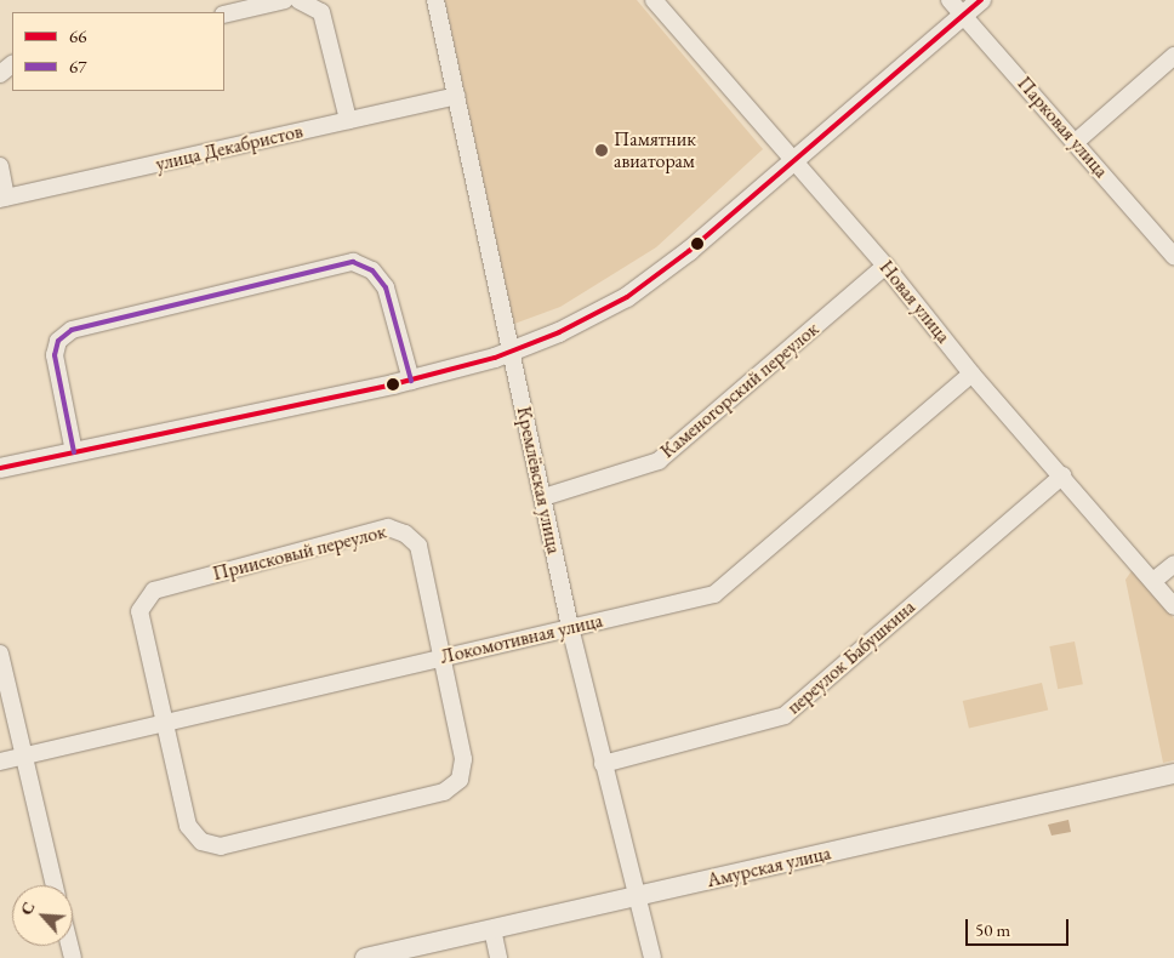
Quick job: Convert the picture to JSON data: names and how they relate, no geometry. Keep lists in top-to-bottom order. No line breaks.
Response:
{"streets":{"street":["Парковая улица","улица Декабристов","Новая улица","Каменогорский переулок","Кремлёвская улица","Приисковый переулок","Локомотивная улица","переулок Бабушкина","Амурская улица"]},"crossings":[["улица Декабристов","Кремлёвская улица"],["Новая улица","Каменогорский переулок"],["Новая улица","Локомотивная улица"],["Новая улица","переулок Бабушкина"],["Каменогорский переулок","Кремлёвская улица"],["Кремлёвская улица","Локомотивная улица"],["Кремлёвская улица","переулок Бабушкина"],["Кремлёвская улица","Амурская улица"],["Приисковый переулок","Локомотивная улица"]],"places":["Памятник авиаторам"],"lines":["transit line 66","transit line 67"],"legend":["66","67"],"scale_bar":"50 m","north":"top left"}
